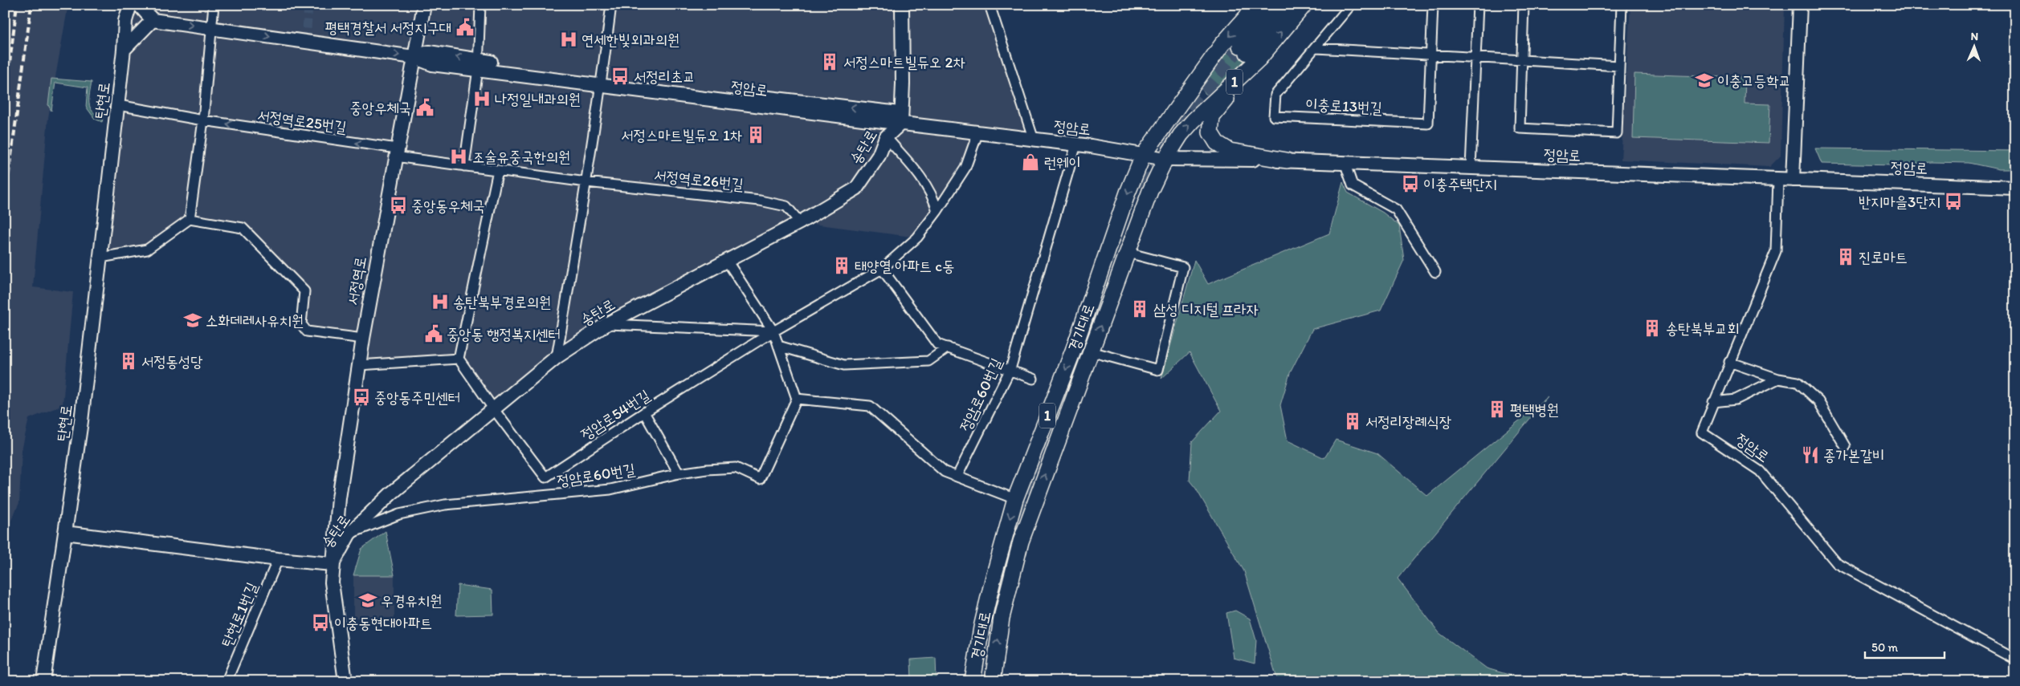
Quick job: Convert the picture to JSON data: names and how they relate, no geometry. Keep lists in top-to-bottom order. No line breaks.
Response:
{"streets":{"main road":["1","경기대로"],"street":["정암로","탄현로","이충로13번길","서정역로25번길","송탄로","서정역로26번길","서정역로","정암로60번길","정암로54번길","탄현로1번길"]},"crossings":[["정암로","송탄로"],["정암로","서정역로"],["정암로","경기대로"],["정암로","정암로60번길"],["정암로","정암로54번길"],["탄현로","서정역로25번길"],["서정역로25번길","서정역로26번길"],["서정역로25번길","서정역로"],["송탄로","서정역로26번길"],["송탄로","서정역로"],["송탄로","정암로60번길"],["송탄로","정암로54번길"],["서정역로26번길","서정역로"]],"one_way":["서정역로25번길"],"places":{"public building":["평택경찰서 서정지구대","중앙우체국","중앙동 행정복지센터"],"hospital":["연세한빛외과의원","나정일내과의원","조술유중국한의원","송탄북부경로의원"],"building":["서정스마트빌듀오 2차","서정스마트빌듀오 1차","진로마트","태양열 아파트 c동","삼성 디지털 프라자","송탄북부교회","서정동성당","평택병원","서정리장례식장"],"bus stop":["서정리초교","이충주택단지","반지마을3단지","중앙동우체국","중앙동주민센터","이충동현대아파트"],"school or university":["이충고등학교","소화데레사유치원","우경유치원"],"shop":["런웨이"],"restaurant":["종가본갈비"]},"scale_bar":"50 m","north":"top"}
